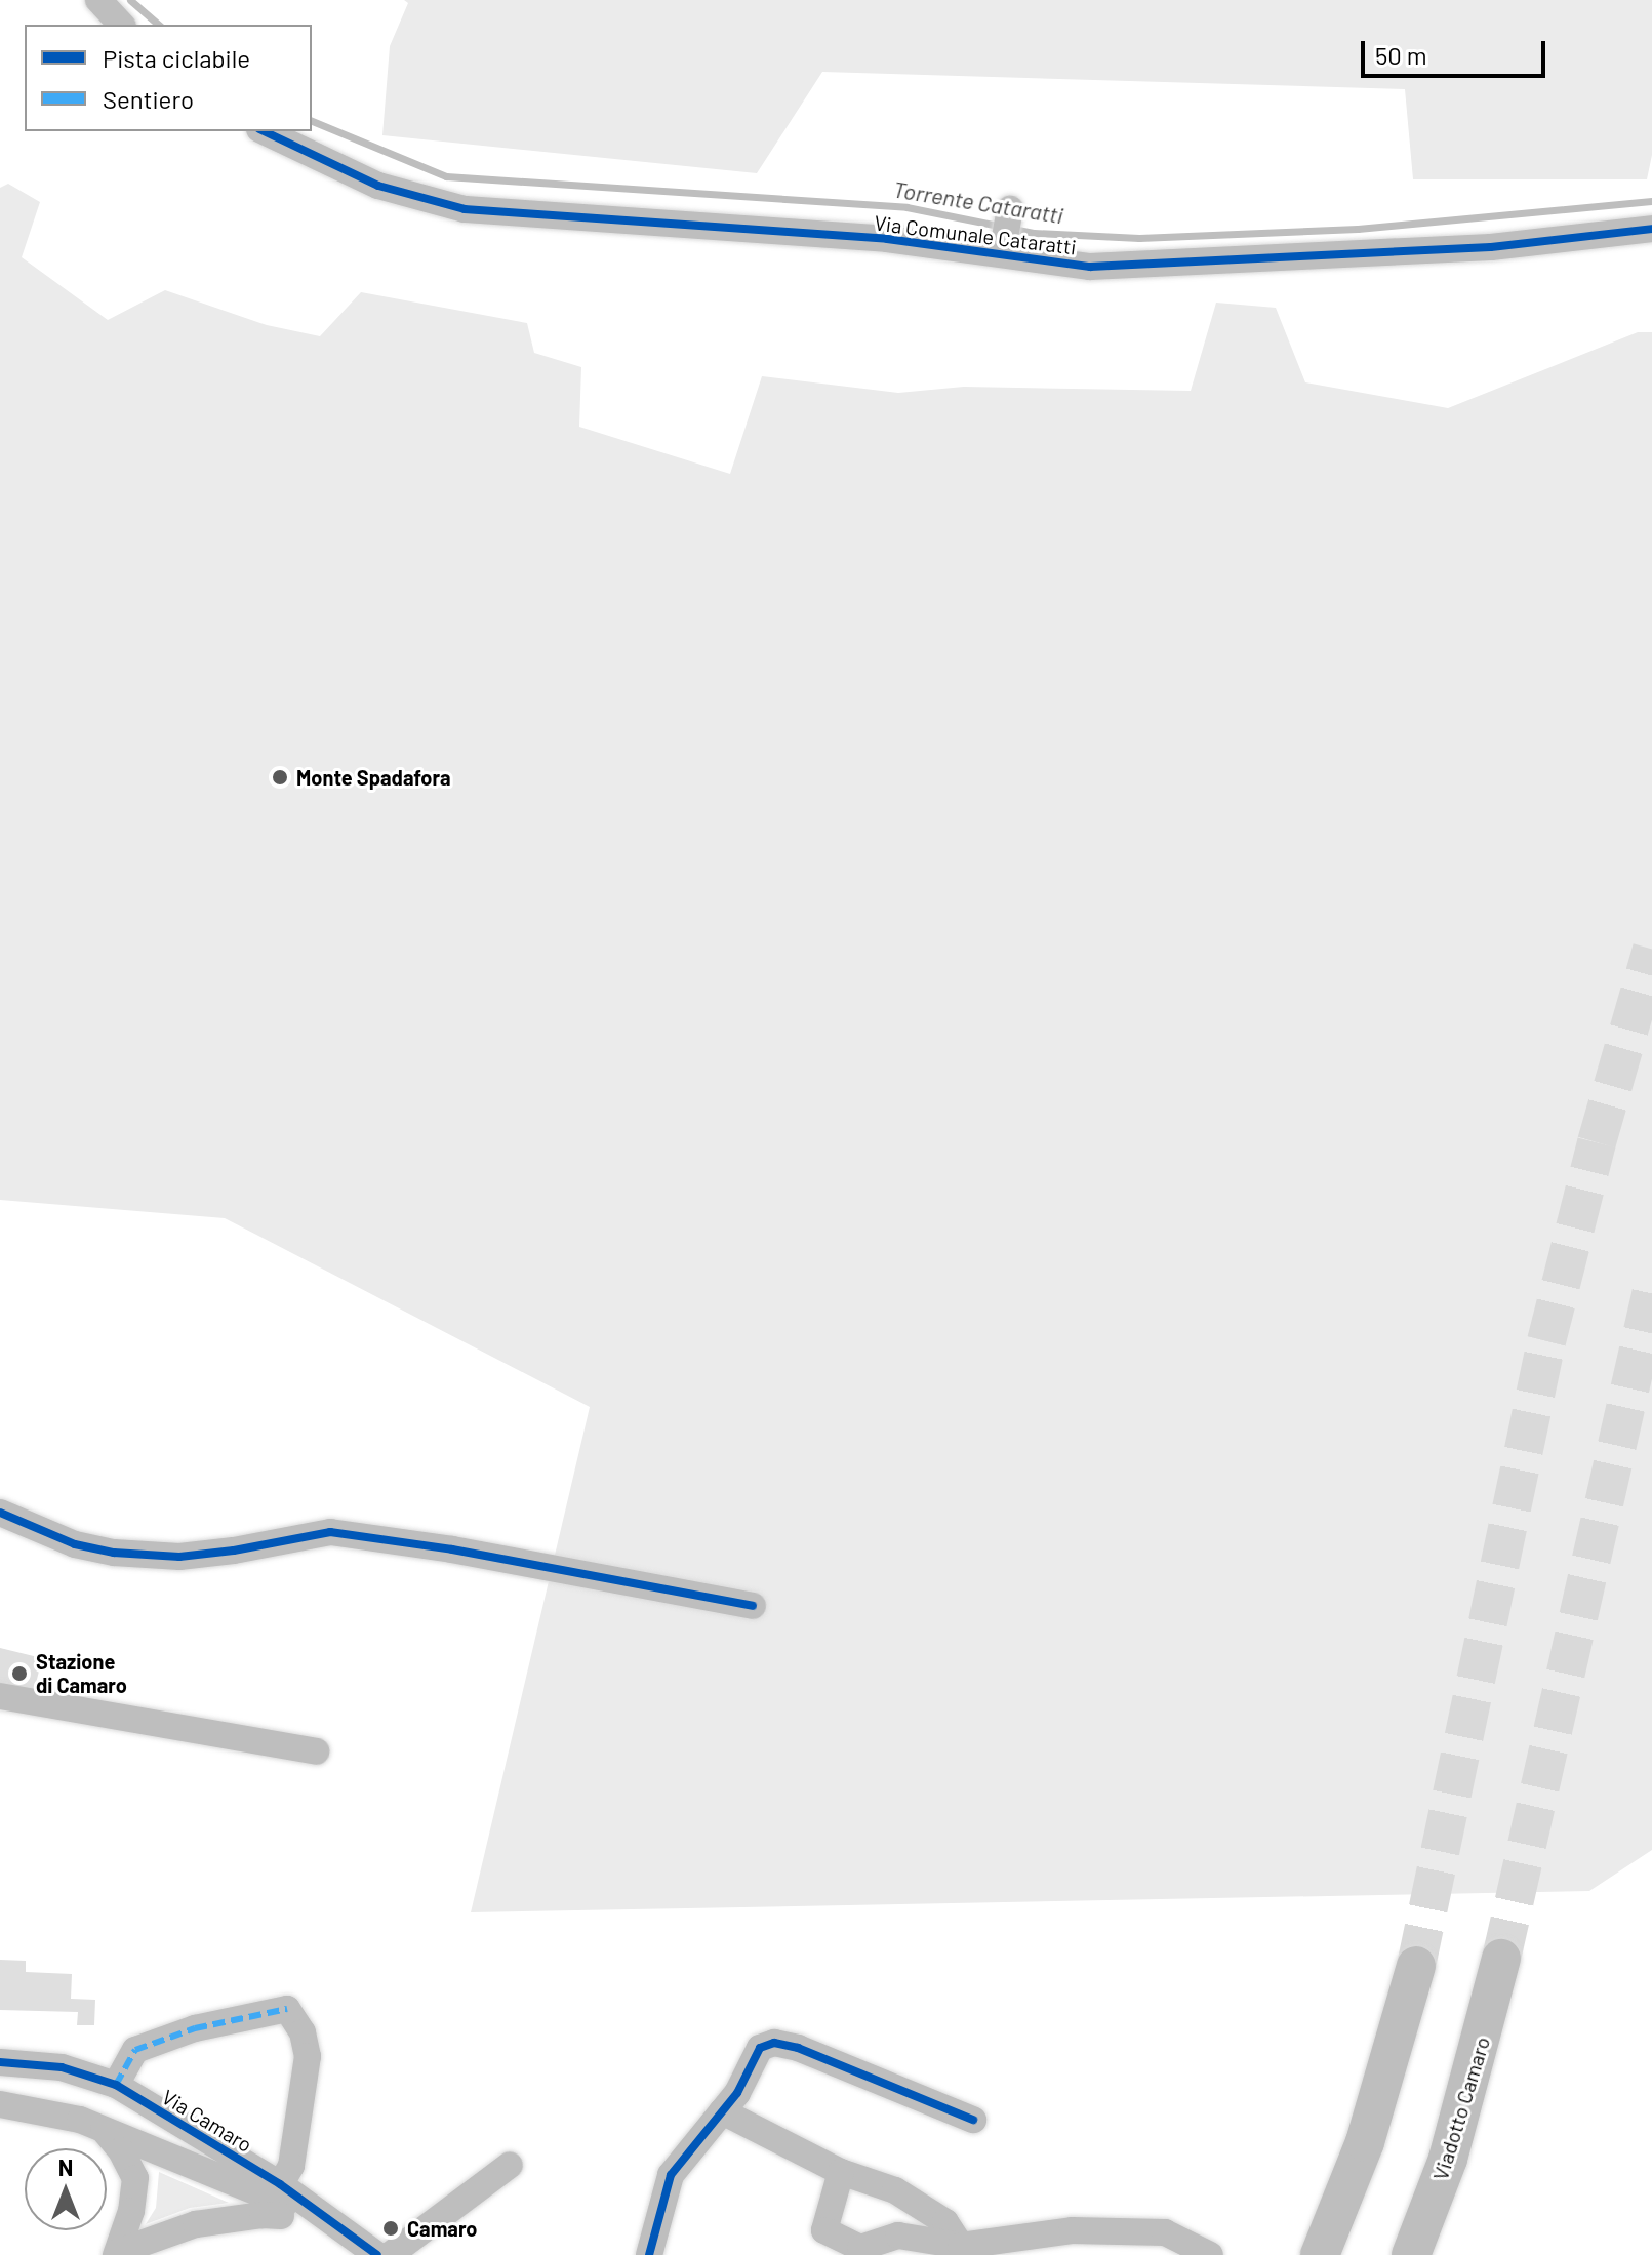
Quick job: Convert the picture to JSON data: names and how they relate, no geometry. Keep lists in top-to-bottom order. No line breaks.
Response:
{"streets":{"highway":["Viadotto Camaro"],"street":["Via Comunale Cataratti","Via Camaro"]},"water":["Torrente Cataratti"],"places":["Monte Spadafora","Stazione di Camaro","Camaro"],"legend":["Pista ciclabile","Sentiero"],"scale_bar":"50 m","north":"top"}
